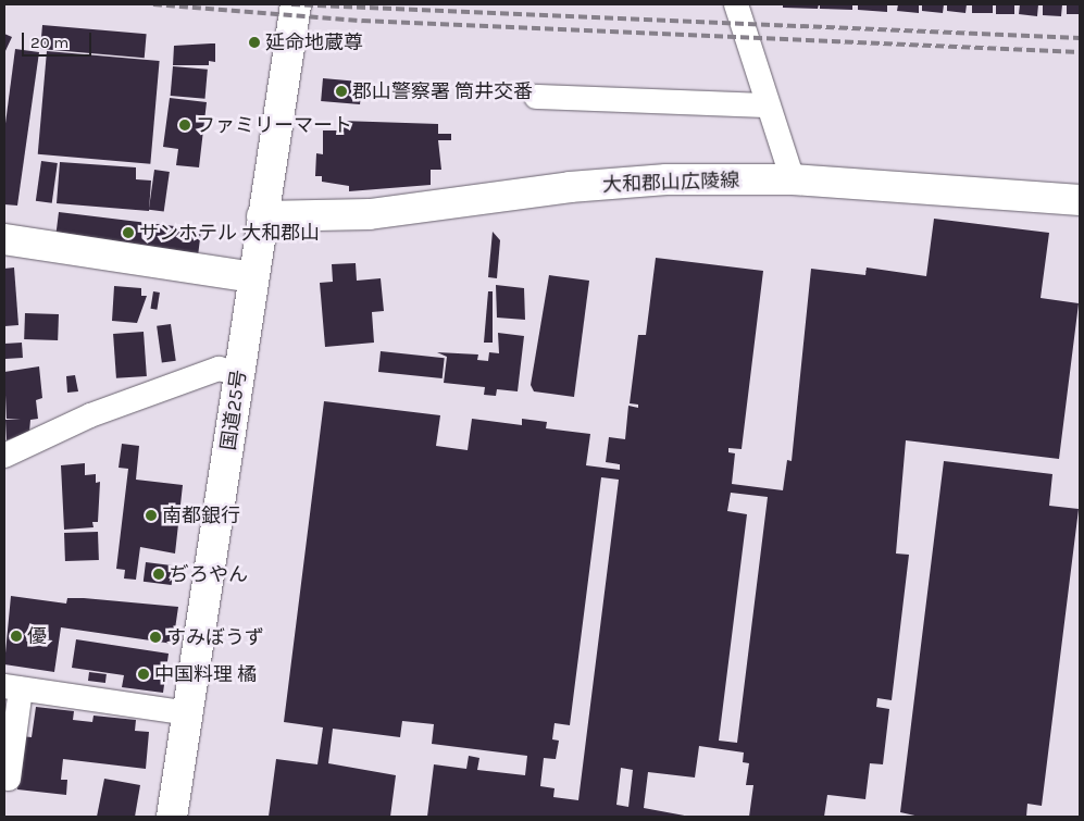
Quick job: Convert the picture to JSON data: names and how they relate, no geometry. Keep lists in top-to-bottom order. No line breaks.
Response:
{"streets":{"main road":["大和郡山広陵線","国道25号"]},"crossings":[["大和郡山広陵線","国道25号"]],"places":["延命地蔵尊","郡山警察署 筒井交番","ファミリーマート","サンホテル 大和郡山","南都銀行","ぢろやん","優","すみぼうず","中国料理 橘"],"scale_bar":"20 m"}
